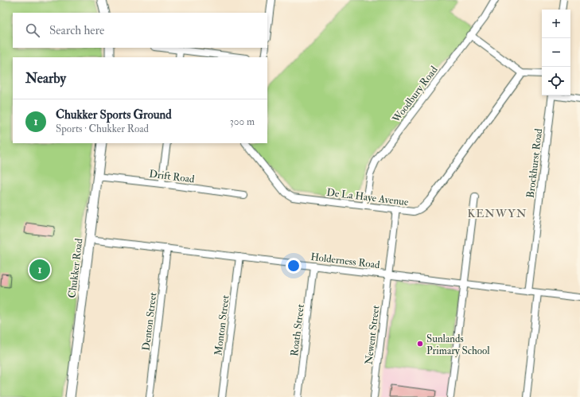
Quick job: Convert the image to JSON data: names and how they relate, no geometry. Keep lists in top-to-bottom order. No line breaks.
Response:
{"streets":{"street":["Woodbury Road","Brockhurst Road","Drift Road","De La Haye Avenue","Holderness Road","Chukker Road","Denton Street","Monton Street","Roath Street","Newent Street"]},"crossings":[["Woodbury Road","De La Haye Avenue"],["Brockhurst Road","Holderness Road"],["Drift Road","Chukker Road"],["De La Haye Avenue","Newent Street"],["Holderness Road","Chukker Road"],["Holderness Road","Denton Street"],["Holderness Road","Monton Street"],["Holderness Road","Roath Street"],["Holderness Road","Newent Street"]],"districts":["KENWYN"],"places":["Sunlands Primary School"],"page":{"map_buttons":["+","−"],"search":"Search here","heading":"Nearby","list":[{"mark":"1","name":"Chukker Sports Ground","note":"Sports · Chukker Road","value":"300 m"}],"pins":"1"}}
